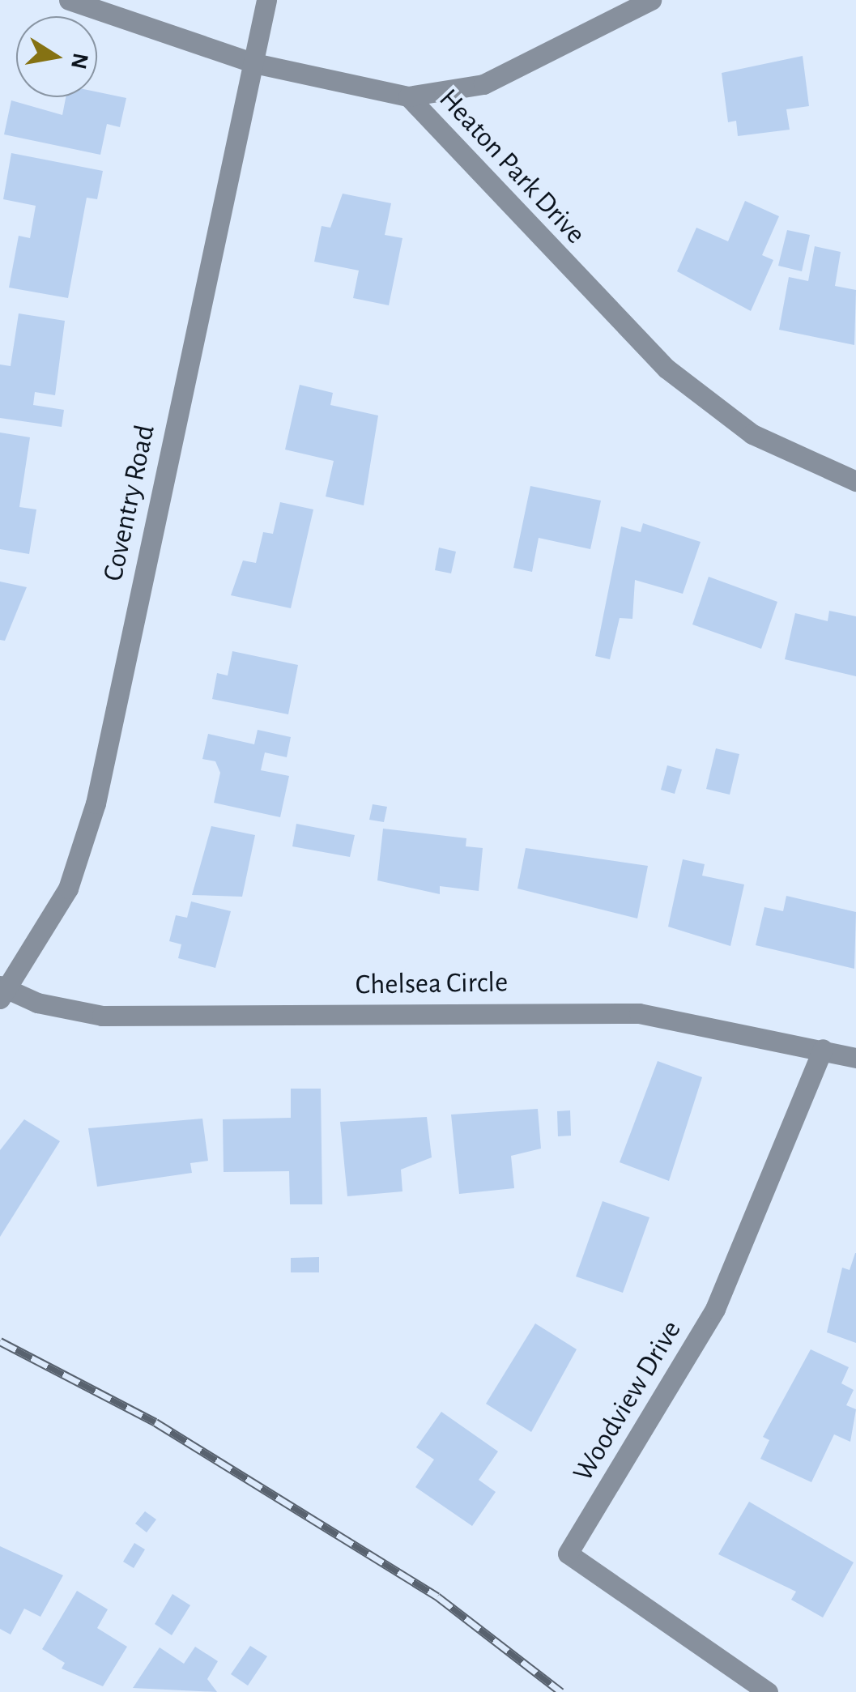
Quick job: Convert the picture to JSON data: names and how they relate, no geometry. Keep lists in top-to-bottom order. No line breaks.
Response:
{"streets":{"street":["Heaton Park Drive","Coventry Road","Chelsea Circle","Woodview Drive"]},"crossings":[["Heaton Park Drive","Coventry Road"],["Coventry Road","Chelsea Circle"],["Chelsea Circle","Woodview Drive"]],"north":"right"}
